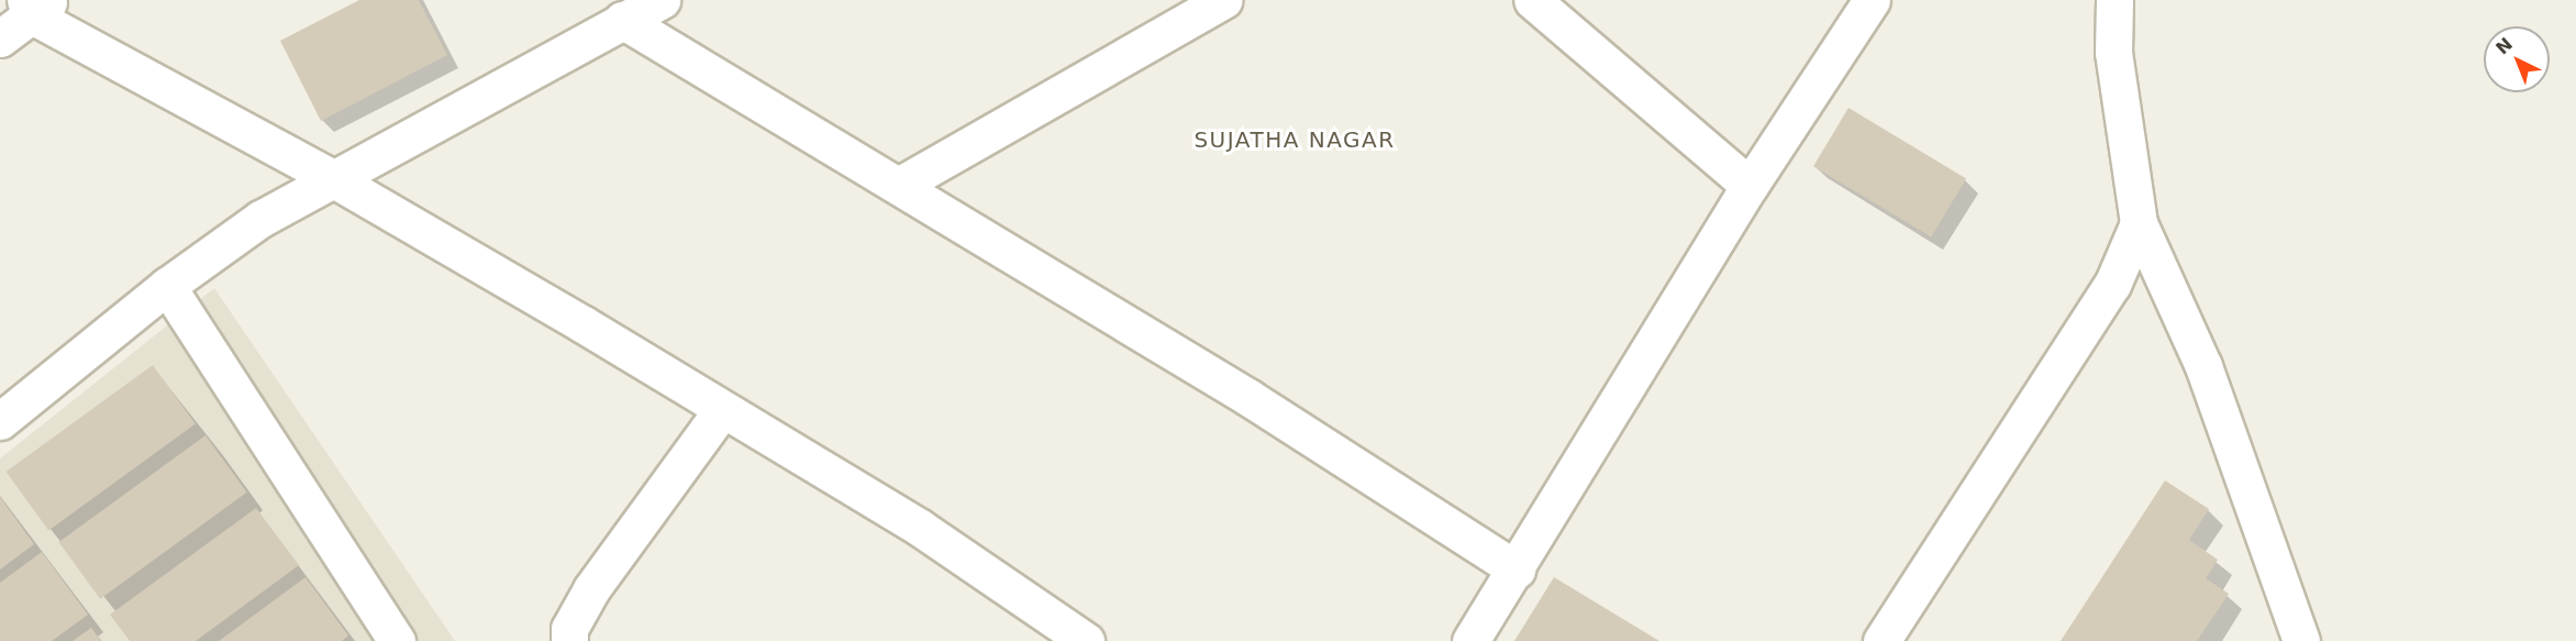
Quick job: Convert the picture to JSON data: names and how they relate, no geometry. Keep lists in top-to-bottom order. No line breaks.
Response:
{"districts":["SUJATHA NAGAR"],"north":"top left"}
